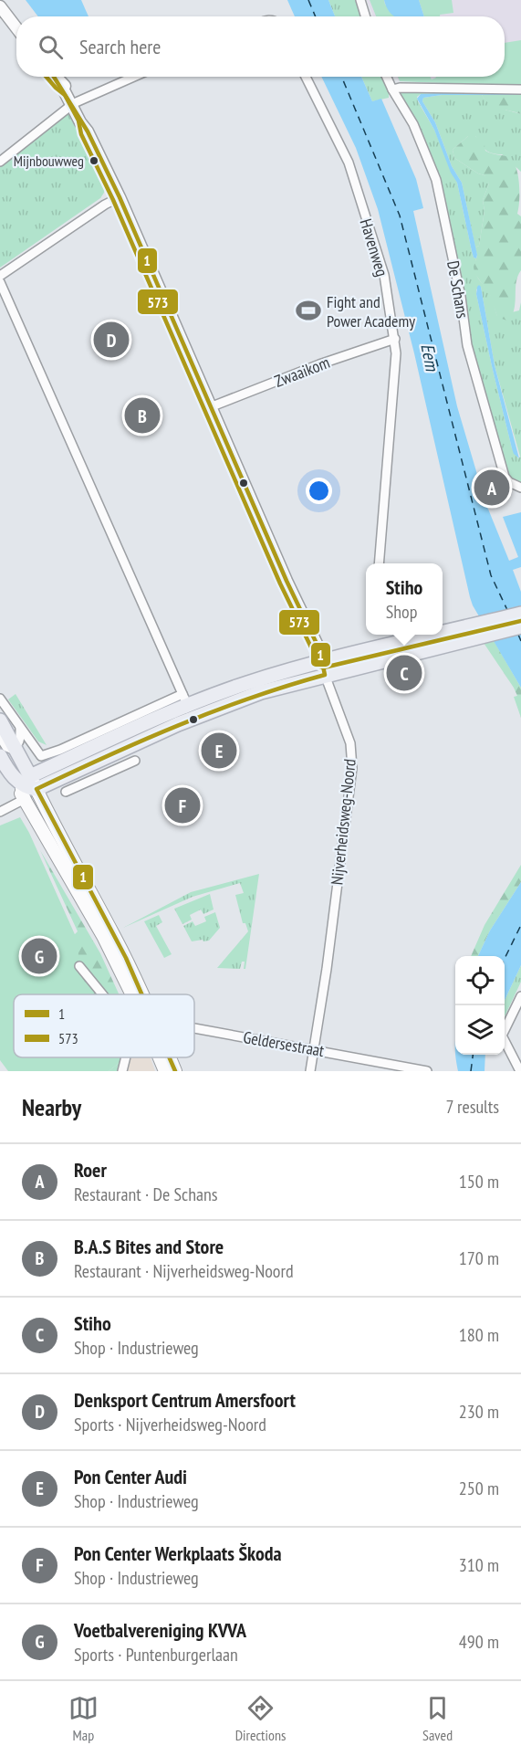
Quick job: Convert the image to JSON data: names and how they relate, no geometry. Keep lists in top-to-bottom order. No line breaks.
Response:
{"streets":{"street":["Havenweg","De Schans","Zwaaikom","Nijverheidsweg-Noord","Geldersestraat"]},"crossings":[["Havenweg","Zwaaikom"],["Zwaaikom","Nijverheidsweg-Noord"],["Nijverheidsweg-Noord","Geldersestraat"]],"water":["Eem"],"places":{"other":["Mijnbouwweg"],"sports":["Fight and Power Academy"]},"lines":["transit line 1","transit line 573"],"legend":["1","573"],"page":{"search":"Search here","pins":["D","B","A","C","E","F","G"],"popup":["Stiho","Shop"],"heading":["Nearby","7 results"],"list":[{"mark":"A","name":"Roer","note":"Restaurant · De Schans","value":"150 m"},{"mark":"B","name":"B.A.S Bites and Store","note":"Restaurant · Nijverheidsweg-Noord","value":"170 m"},{"mark":"C","name":"Stiho","note":"Shop · Industrieweg","value":"180 m"},{"mark":"D","name":"Denksport Centrum Amersfoort","note":"Sports · Nijverheidsweg-Noord","value":"230 m"},{"mark":"E","name":"Pon Center Audi","note":"Shop · Industrieweg","value":"250 m"},{"mark":"F","name":"Pon Center Werkplaats Škoda","note":"Shop · Industrieweg","value":"310 m"},{"mark":"G","name":"Voetbalvereniging KVVA","note":"Sports · Puntenburgerlaan","value":"490 m"}],"nav":["Map","Directions","Saved"]}}
